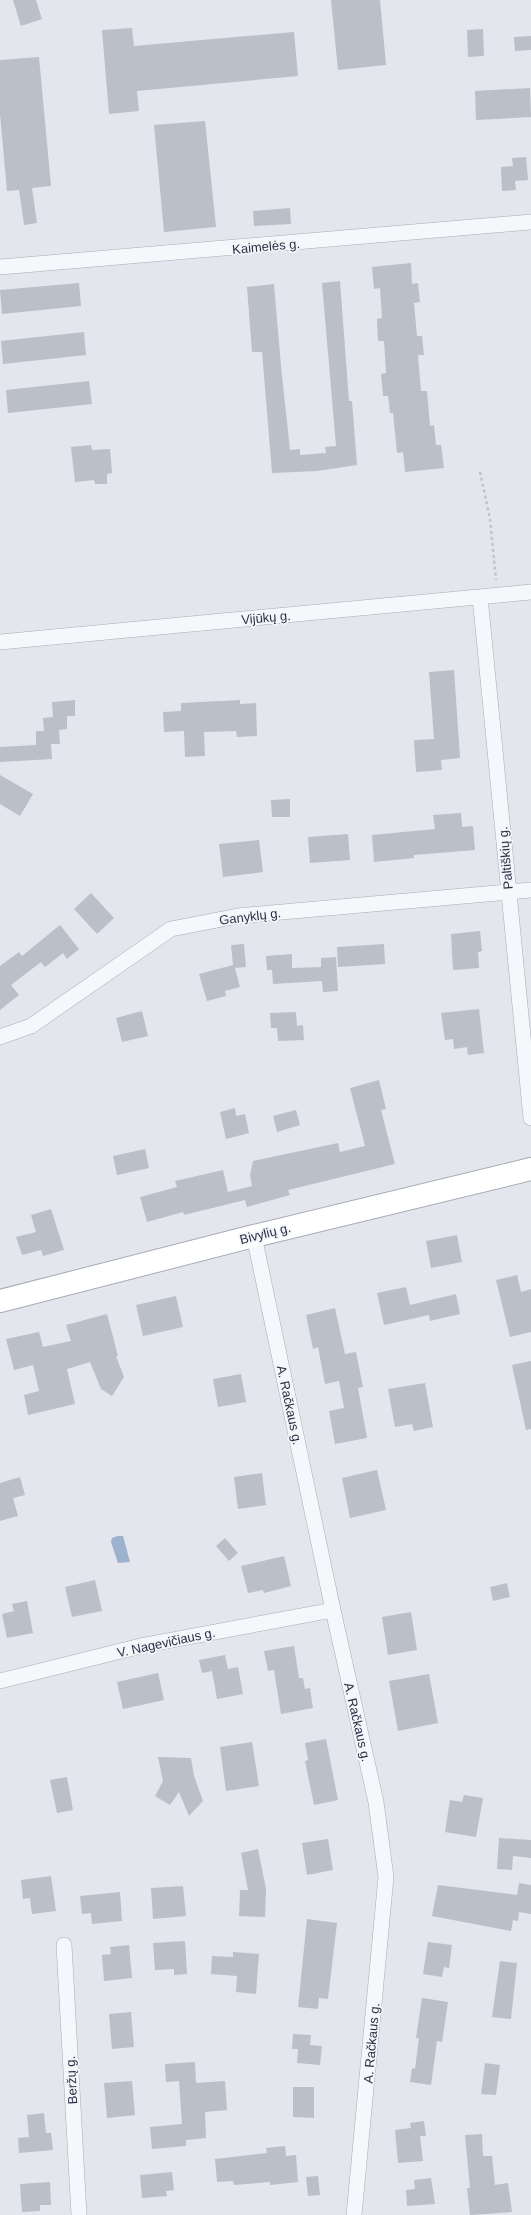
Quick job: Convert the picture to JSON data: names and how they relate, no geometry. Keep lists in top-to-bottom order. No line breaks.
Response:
{"streets":{"street":["Kaimelės g.","Vijūkų g.","Paltiškių g.","Ganyklų g.","Bivylių g.","A. Račkaus g.","V. Nagevičiaus g.","Beržų g."]},"crossings":[["Vijūkų g.","Paltiškių g."],["Paltiškių g.","Ganyklų g."],["Bivylių g.","A. Račkaus g."],["A. Račkaus g.","V. Nagevičiaus g."]]}
